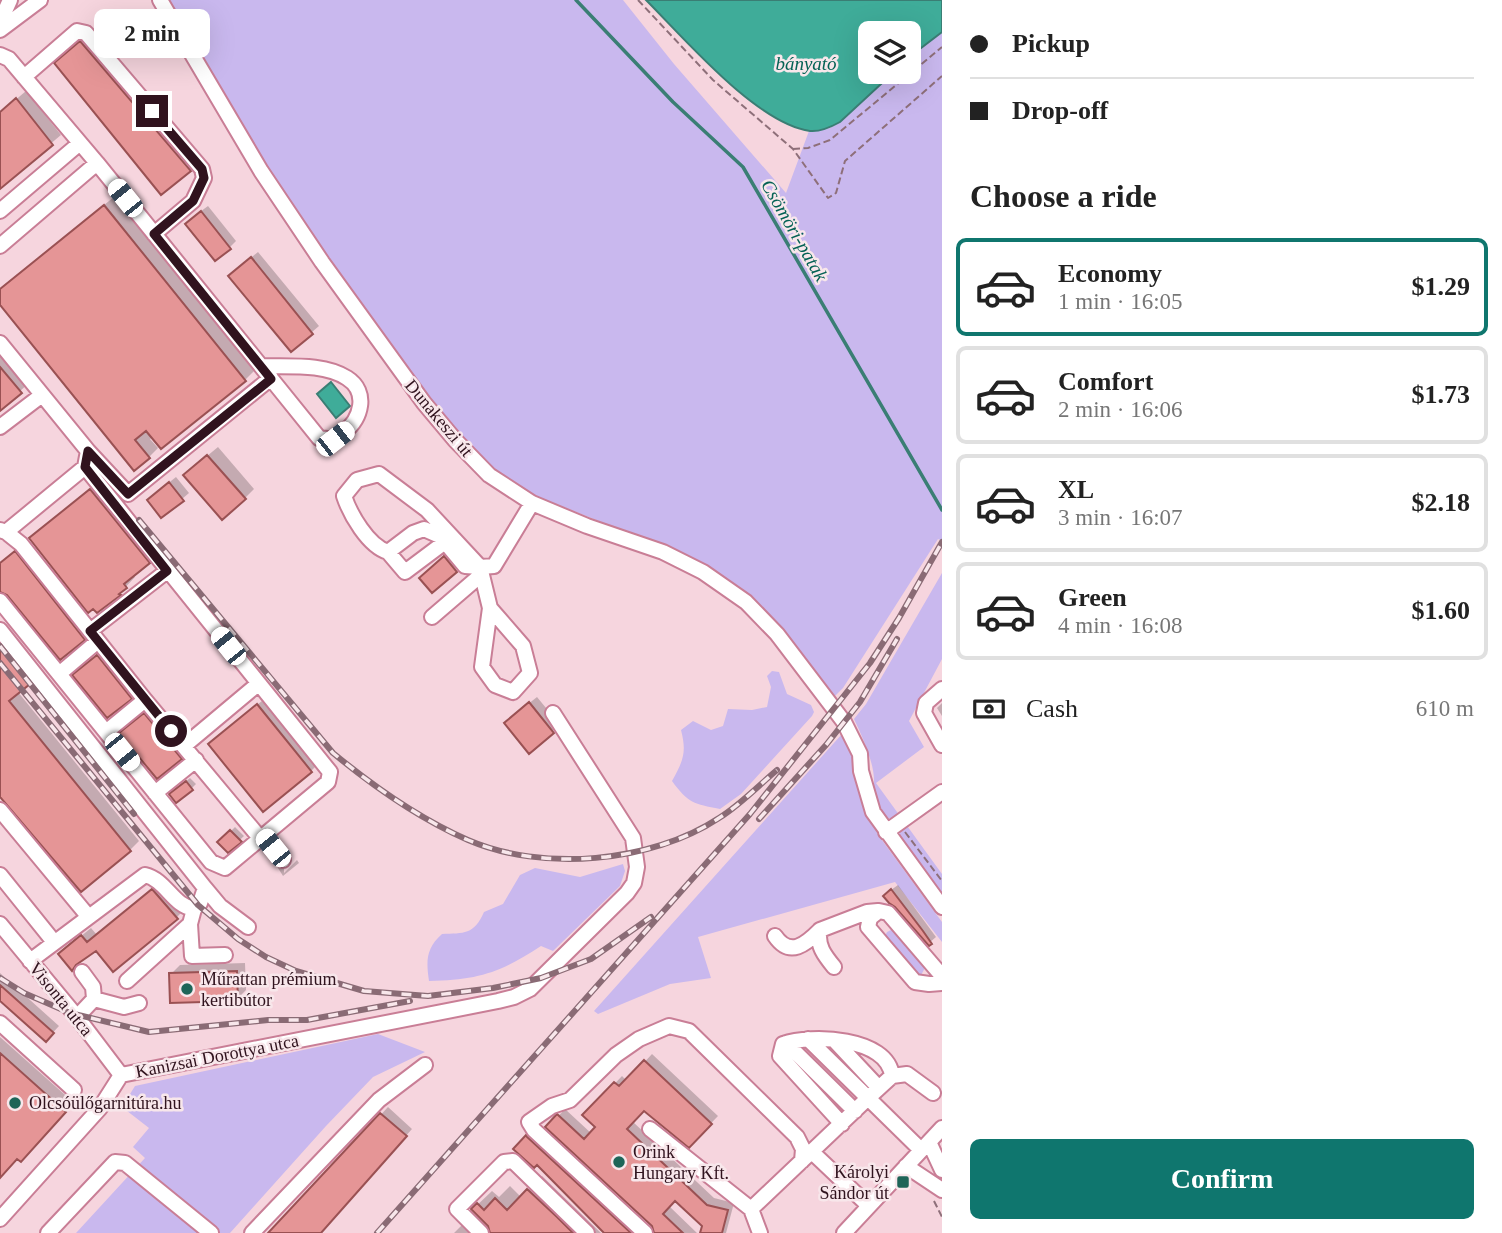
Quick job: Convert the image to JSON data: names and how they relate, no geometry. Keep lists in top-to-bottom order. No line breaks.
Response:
{"streets":{"street":["Dunakeszi út","Visonta utca","Kanizsai Dorottya utca"]},"crossings":[["Visonta utca","Kanizsai Dorottya utca"]],"water":["bányató","Csömöri-patak"],"places":{"other":["Műrattan prémium kertibútor","Olcsóülőgarnitúra.hu","Orink Hungary Kft."],"transit":["Károlyi Sándor út"]},"page":{"banner":["Pickup","Drop-off"],"bubble":"2 min","heading":"Choose a ride","list":[{"name":"Economy","note":"1 min · 16:05","value":"$1.29"},{"name":"Comfort","note":"2 min · 16:06","value":"$1.73"},{"name":"XL","note":"3 min · 16:07","value":"$2.18"},{"name":"Green","note":"4 min · 16:08","value":"$1.60"}],"pay":["Cash","610 m"],"buttons":"Confirm"}}
